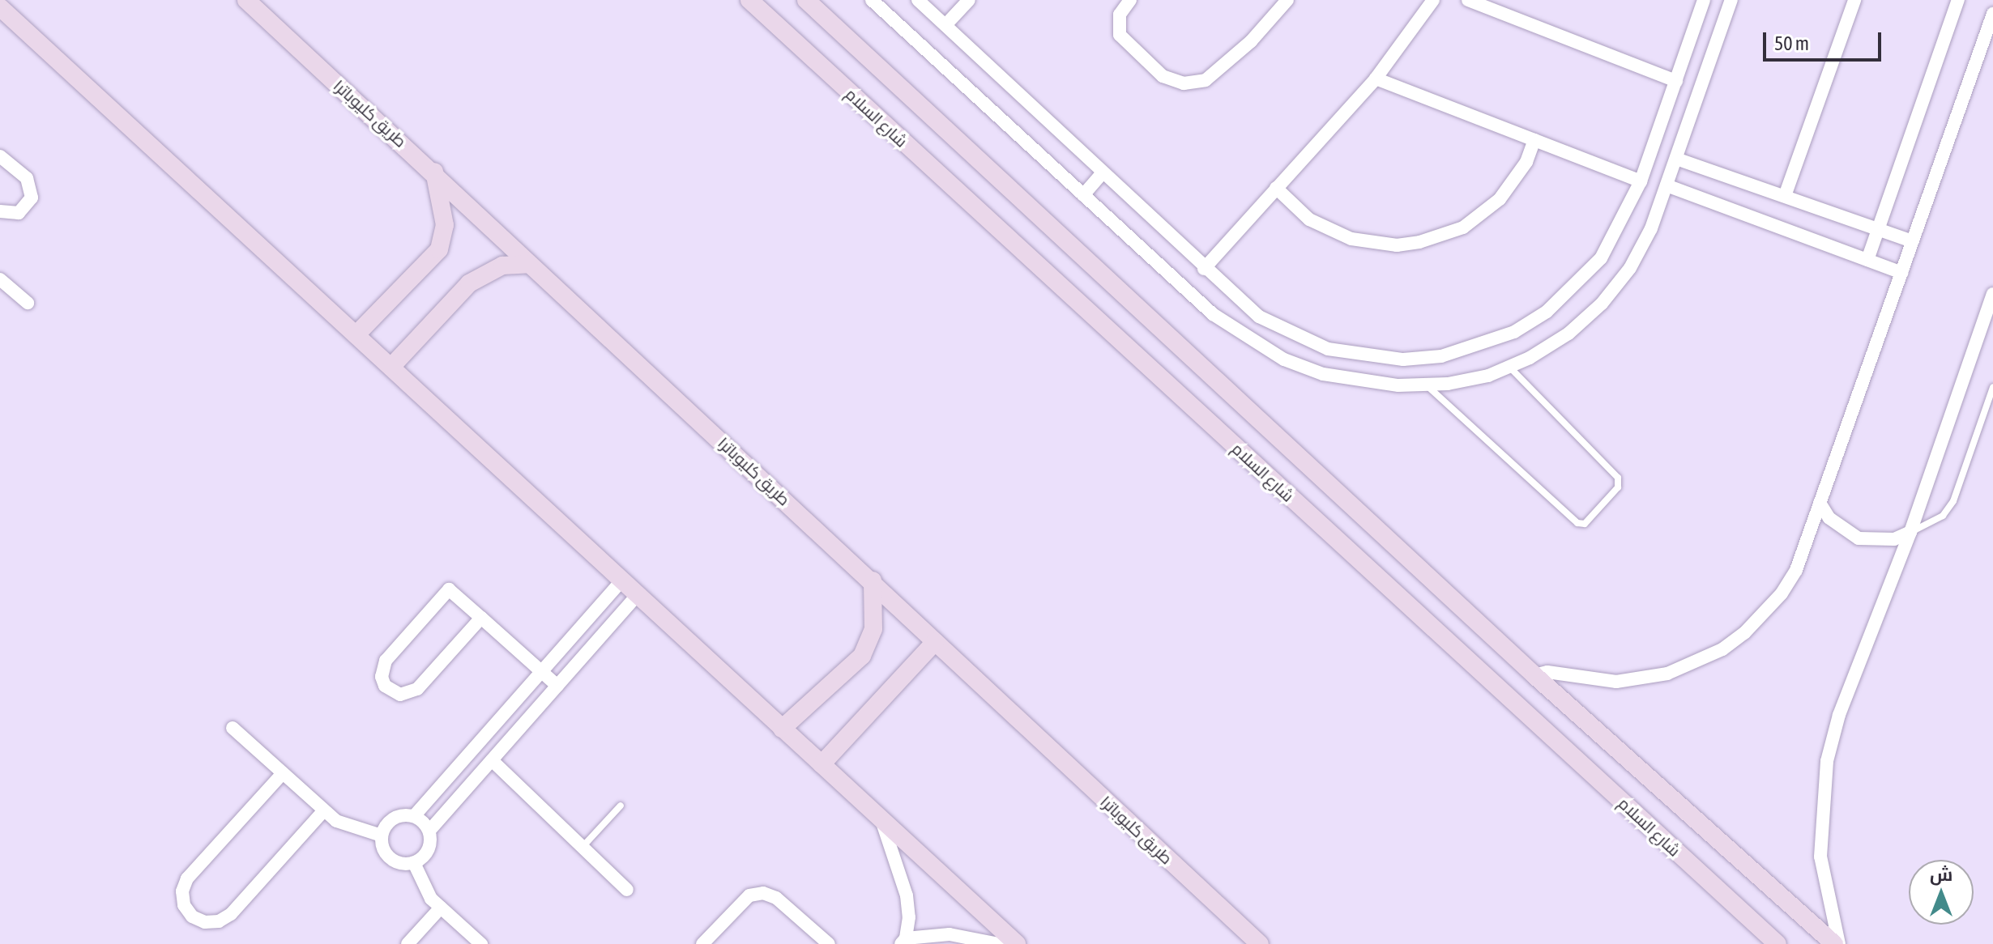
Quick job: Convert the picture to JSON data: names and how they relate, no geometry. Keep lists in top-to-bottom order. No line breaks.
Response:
{"streets":{"main road":["طريق كليوباترا","شارع السلام"]},"scale_bar":"50 m","north":"top"}
